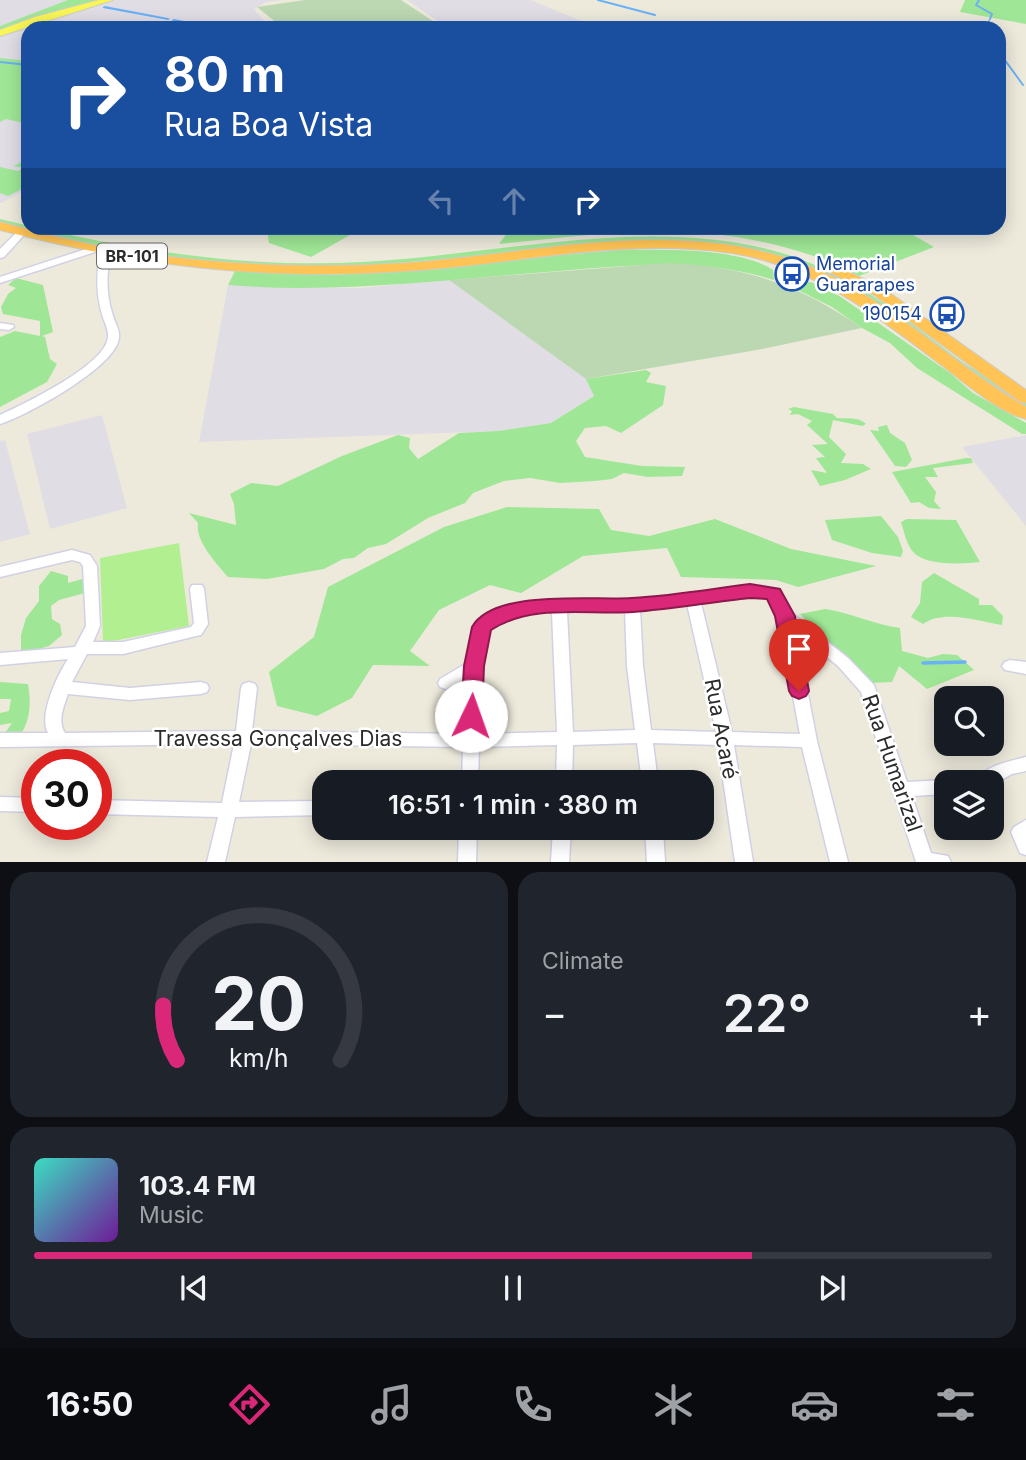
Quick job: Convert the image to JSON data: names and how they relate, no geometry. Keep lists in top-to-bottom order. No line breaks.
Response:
{"streets":{"highway":["BR-101"],"street":["Rua Acaré","Travessa Gonçalves Dias","Rua Humarizal"]},"crossings":[["Rua Acaré","Travessa Gonçalves Dias"]],"places":{"bus stop":["Memorial Guararapes","190154"]},"page":{"turn":["80 m","Rua Boa Vista"],"limit":"30","trip":"16:51 · 1 min · 380 m","tile":"Climate","heat":["−","22°","+"],"song":["103.4 FM","Music"],"tabs":"16:50","gauge":["20","km/h"]}}
